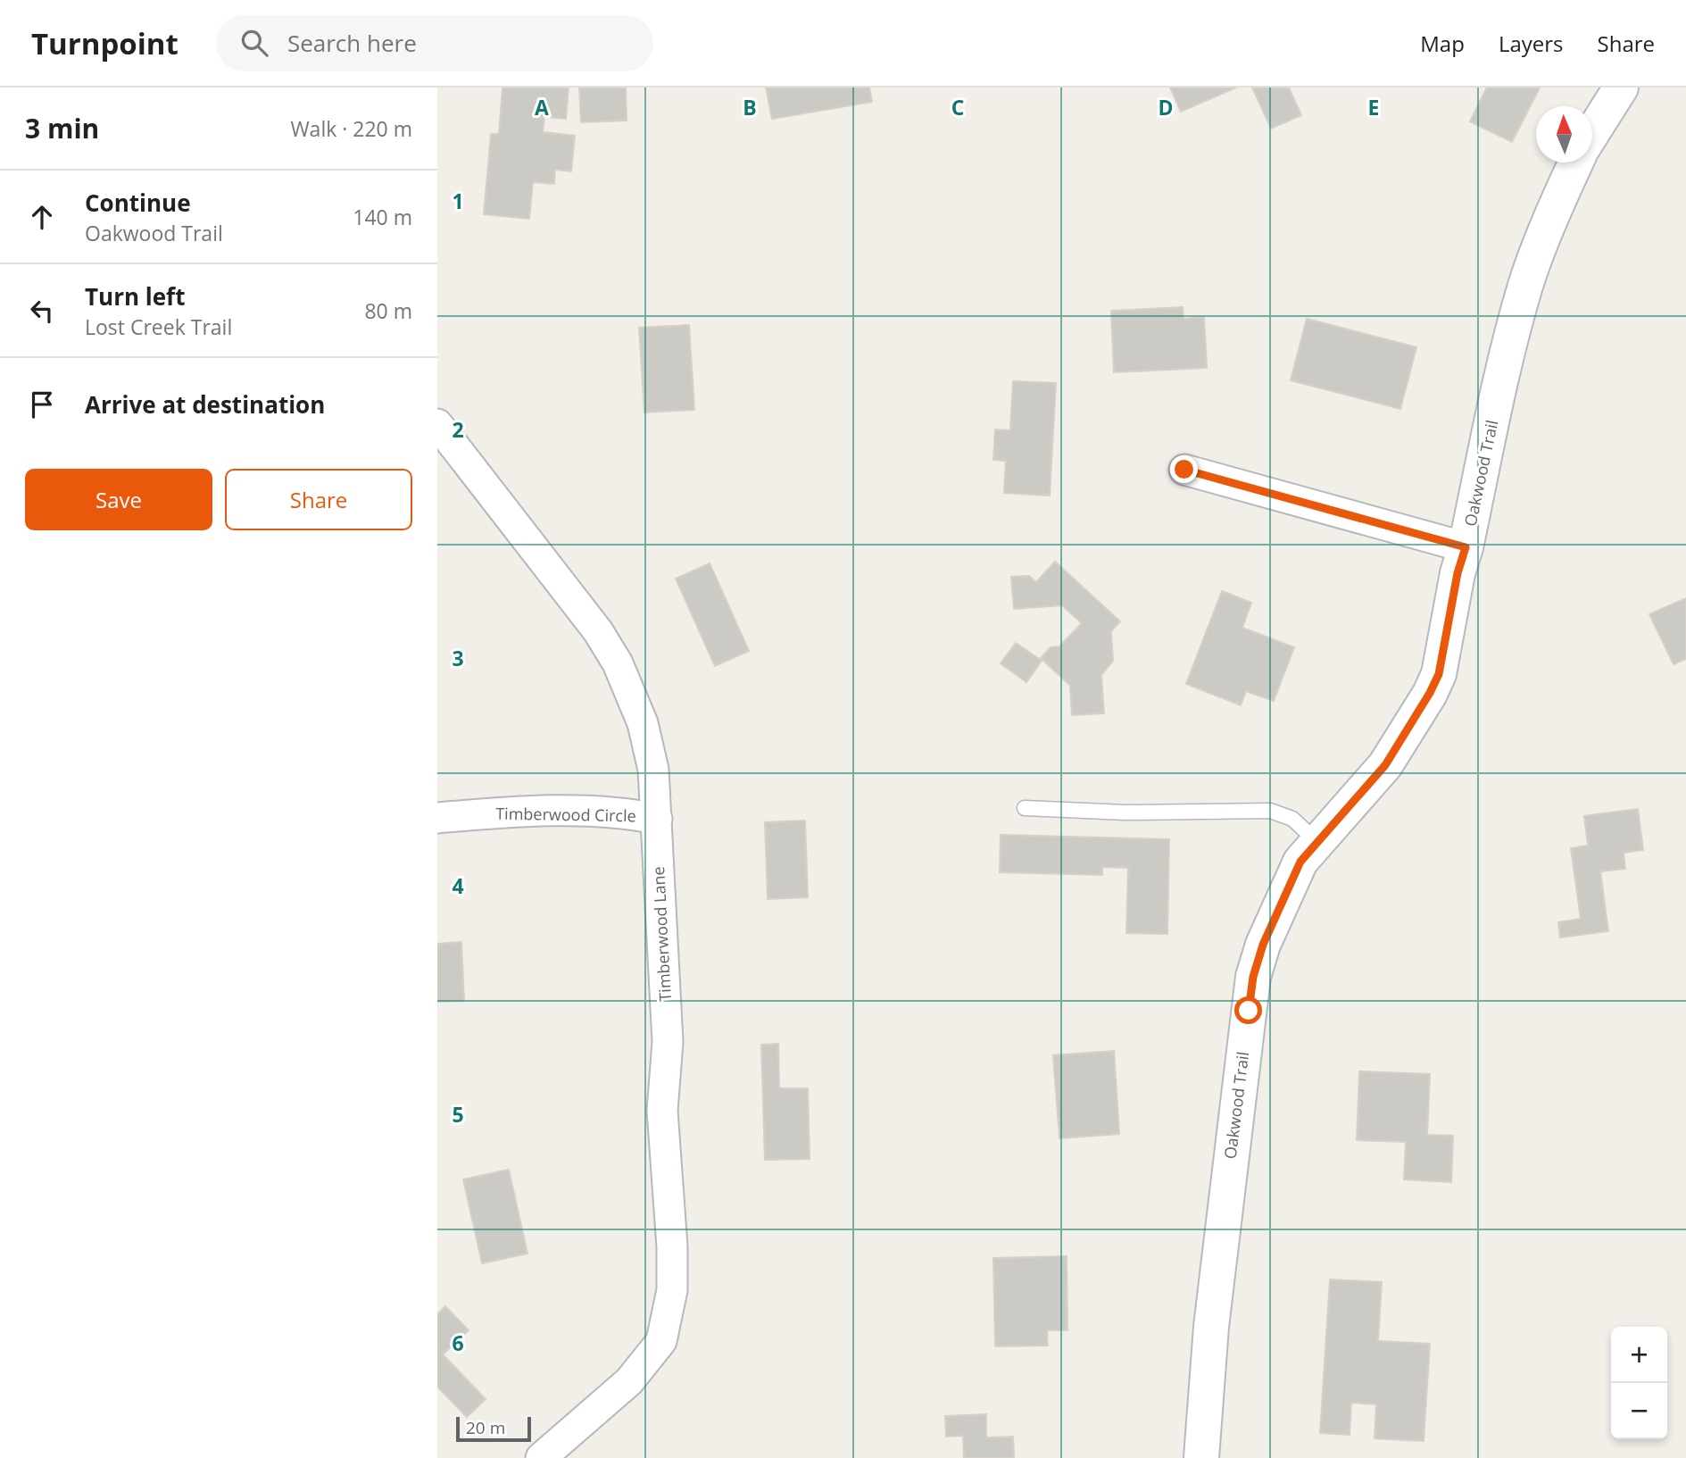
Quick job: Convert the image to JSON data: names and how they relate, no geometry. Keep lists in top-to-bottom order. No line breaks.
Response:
{"streets":{"street":["Oakwood Trail","Timberwood Circle","Timberwood Lane"]},"crossings":[["Timberwood Circle","Timberwood Lane"]],"scale_bar":"20 m","north":"top","page":{"header":"Turnpoint","search":"Search here","nav":["Map","Layers","Share"],"heading":["3 min","Walk · 220 m"],"list":[["Continue","Oakwood Trail","140 m"],["Turn left","Lost Creek Trail","80 m"],"Arrive at destination"],"buttons":["Save","Share"],"map_buttons":["+","−"],"scale":"20 m"},"grid":{"columns":["A","B","C","D","E"],"rows":["1","2","3","4","5","6"]}}
